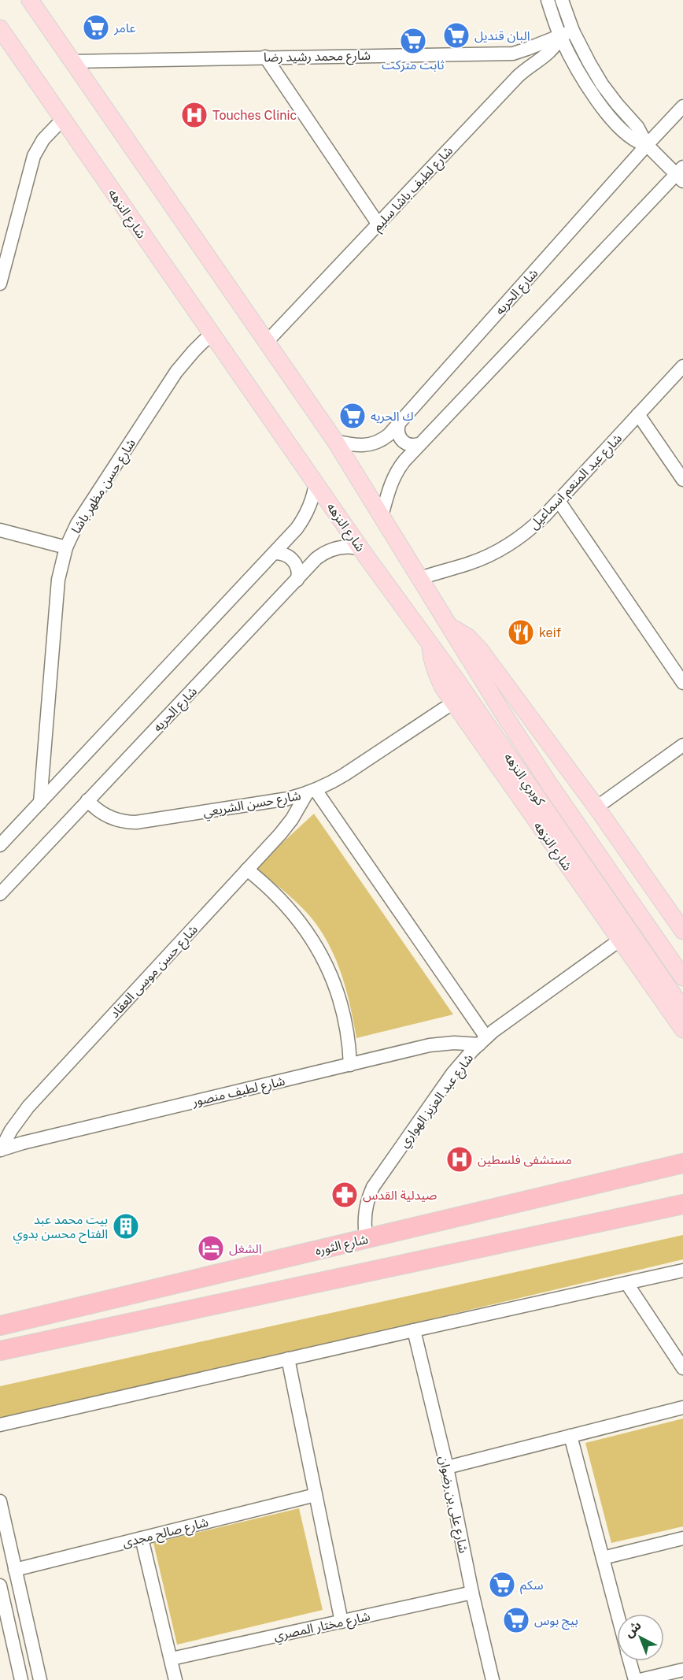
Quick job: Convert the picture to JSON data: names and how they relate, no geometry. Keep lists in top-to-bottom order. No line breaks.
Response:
{"streets":{"highway":["شارع الثوره"],"main road":["شارع النزهه","كوبري النزهه"],"street":["شارع محمد رشيد رضا","شارع لطيف باشا سليم","شارع الحريه","شارع عبد المنعم اسماعيل","شارع حسن مظهر باشا","شارع حسن الشريعي","شارع حسن موسى العقاد","شارع لطيف منصور","شارع عبد العزيز الهواري","شارع على بن رضوان","شارع صالح مجدى","شارع مختار المصري"]},"crossings":[["شارع محمد رشيد رضا","شارع لطيف باشا سليم"],["شارع النزهه","شارع الحريه"],["شارع النزهه","شارع حسن مظهر باشا"],["شارع النزهه","كوبري النزهه"],["شارع النزهه","شارع حسن الشريعي"],["شارع النزهه","شارع عبد العزيز الهواري"],["شارع الحريه","شارع حسن الشريعي"],["شارع حسن الشريعي","شارع حسن موسى العقاد"],["شارع حسن موسى العقاد","شارع لطيف منصور"],["شارع لطيف منصور","شارع عبد العزيز الهواري"],["شارع عبد العزيز الهواري","شارع الثوره"],["شارع على بن رضوان","شارع مختار المصري"]],"places":{"supermarket":["عامر","البان قنديل","ثابت متركت","ك الحريه","سكم","بيج بوس"],"hospital":["Touches Clinic","مستشفى فلسطين"],"restaurant":["keif"],"pharmacy":["صيدلية القدس"],"building":["بيت محمد عبد الفتاح محسن بدوي"],"hotel":["الشغل"]},"north":"top left"}
